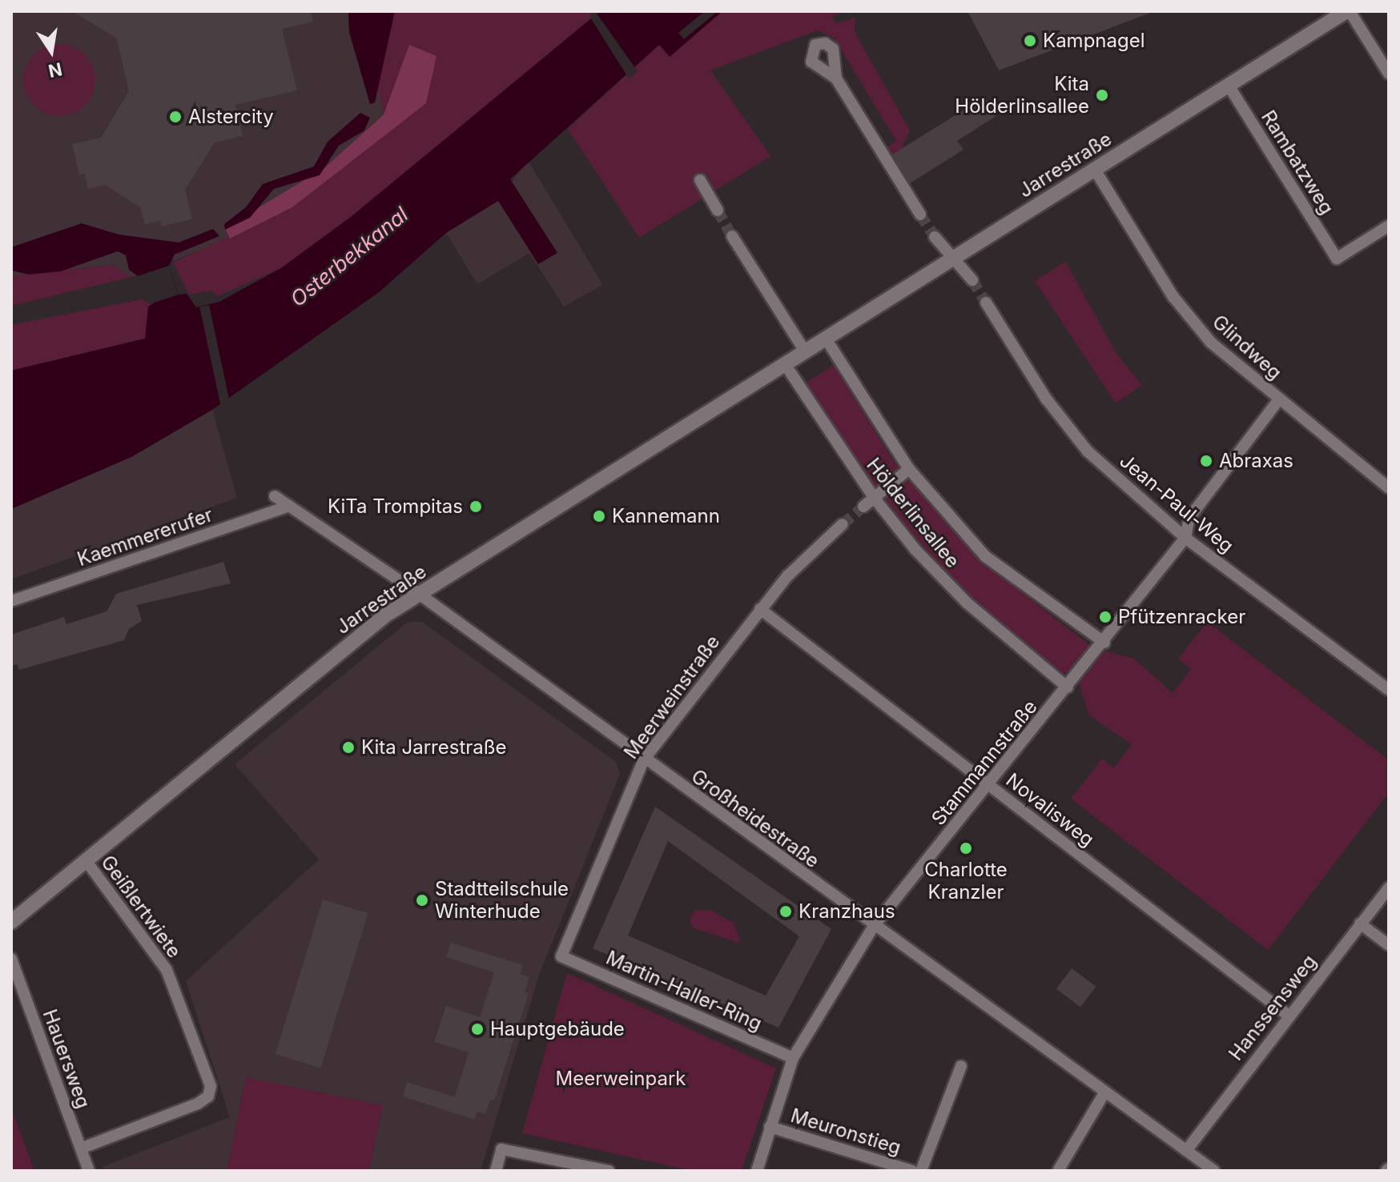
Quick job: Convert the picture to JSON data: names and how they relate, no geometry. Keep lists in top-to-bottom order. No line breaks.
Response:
{"streets":{"street":["Rambatzweg","Jarrestraße","Glindweg","Jean-Paul-Weg","Hölderlinsallee","Kaemmererufer","Meerweinstraße","Stammannstraße","Novalisweg","Großheidestraße","Geißlertwiete","Martin-Haller-Ring","Hanssensweg","Hauersweg","Meuronstieg"]},"crossings":[["Rambatzweg","Jarrestraße"],["Jarrestraße","Glindweg"],["Jarrestraße","Hölderlinsallee"],["Jarrestraße","Großheidestraße"],["Jarrestraße","Geißlertwiete"],["Glindweg","Stammannstraße"],["Jean-Paul-Weg","Stammannstraße"],["Hölderlinsallee","Stammannstraße"],["Kaemmererufer","Großheidestraße"],["Meerweinstraße","Novalisweg"],["Meerweinstraße","Großheidestraße"],["Meerweinstraße","Martin-Haller-Ring"],["Stammannstraße","Novalisweg"],["Stammannstraße","Großheidestraße"],["Stammannstraße","Martin-Haller-Ring"],["Stammannstraße","Meuronstieg"],["Novalisweg","Hanssensweg"],["Großheidestraße","Hanssensweg"],["Geißlertwiete","Hauersweg"]],"water":["Osterbekkanal"],"parks":["Meerweinpark"],"places":["Kampnagel","Kita Hölderlinsallee","Alstercity","Abraxas","KiTa Trompitas","Kannemann","Pfützenracker","Kita Jarrestraße","Charlotte Kranzler","Stadtteilschule Winterhude","Kranzhaus","Hauptgebäude"],"north":"bottom"}
